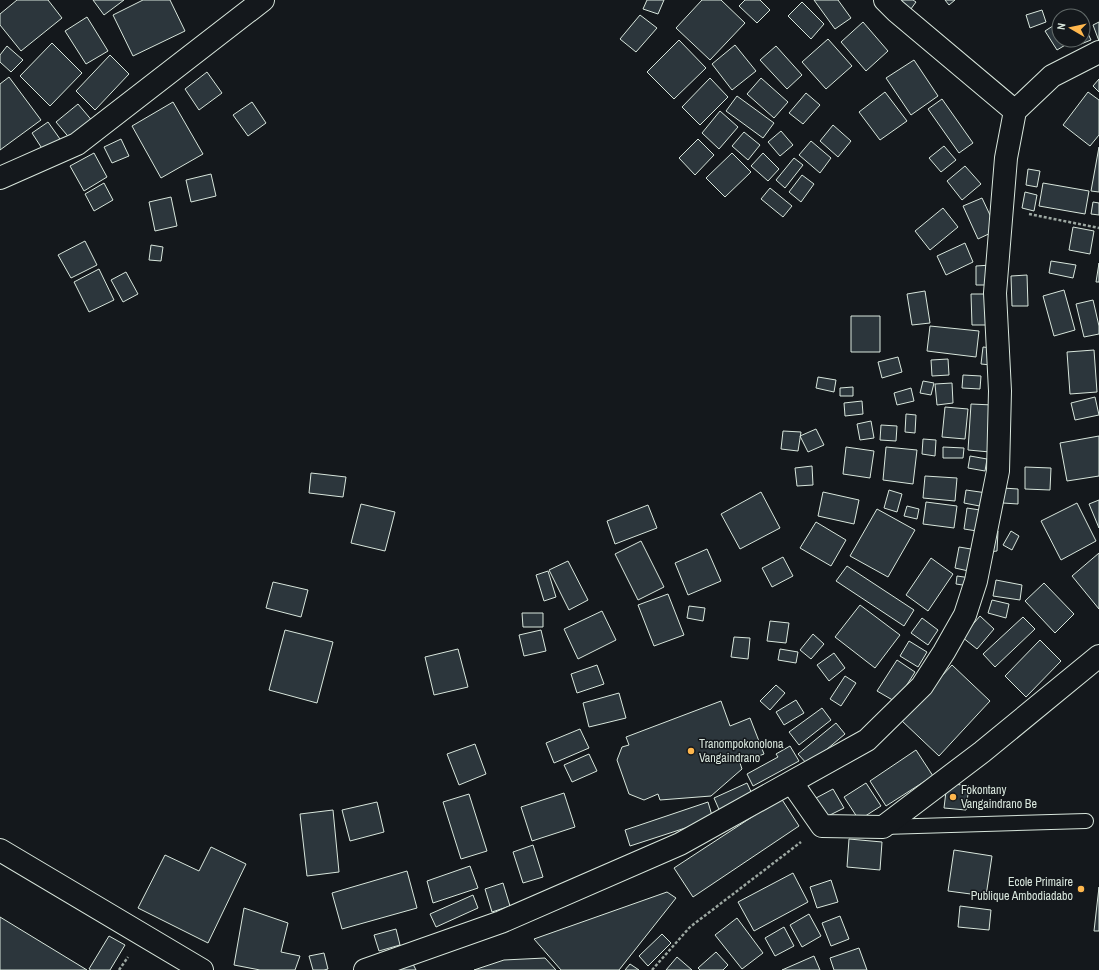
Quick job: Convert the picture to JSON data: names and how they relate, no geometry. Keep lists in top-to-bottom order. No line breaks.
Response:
{"places":["Tranompokonolona Vangaindrano","Fokontany Vangaindrano Be","Ecole Primaire Publique Ambodiadabo"],"north":"left"}
